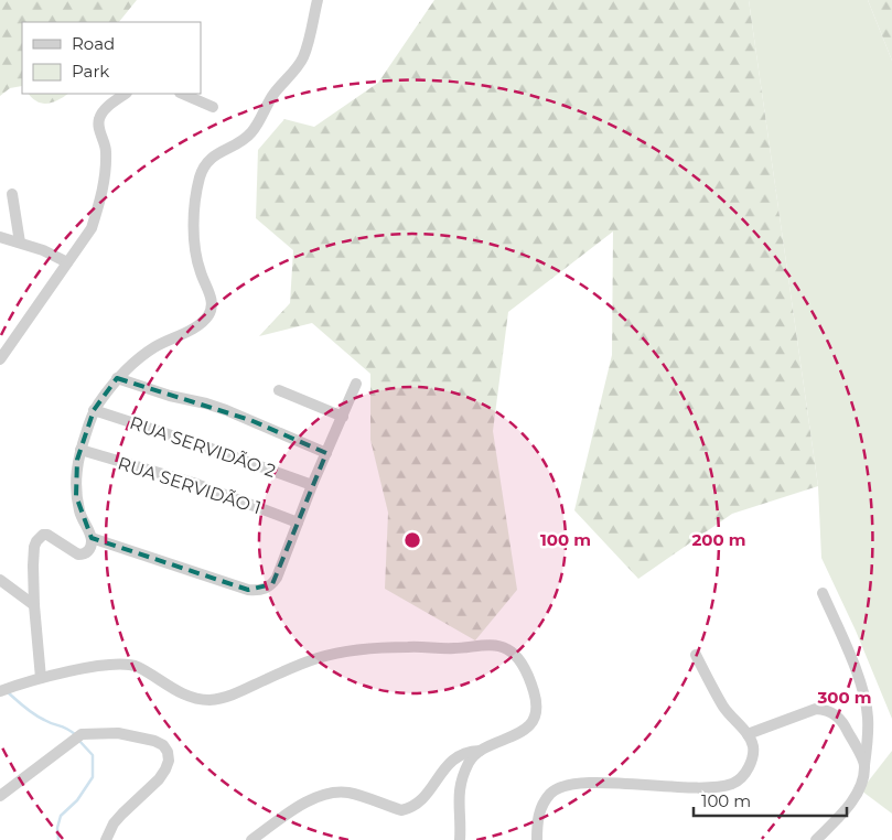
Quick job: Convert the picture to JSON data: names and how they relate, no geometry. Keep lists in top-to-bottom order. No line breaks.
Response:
{"streets":{"street":["RUA SERVIDÃO 2","RUA SERVIDÃO 1"]},"legend":["Road","Park"],"scale_bar":"100 m","rings":["100 m","200 m","300 m"]}
